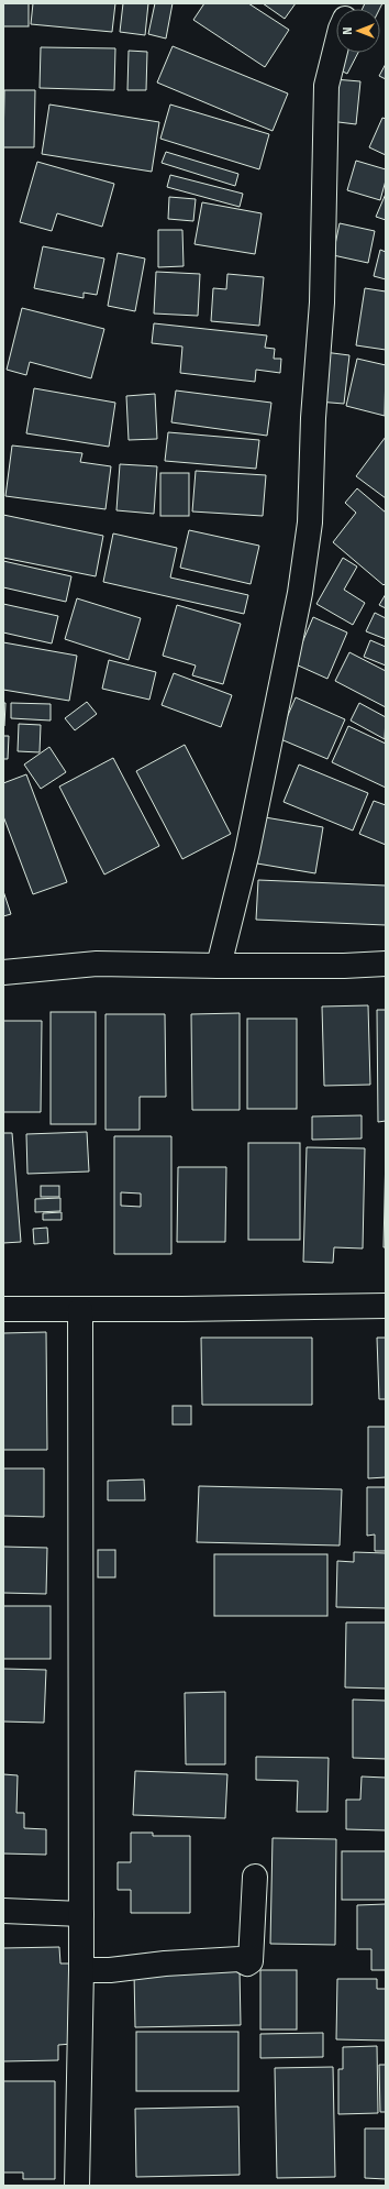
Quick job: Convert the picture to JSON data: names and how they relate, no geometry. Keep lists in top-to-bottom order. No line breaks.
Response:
{"north":"left"}
